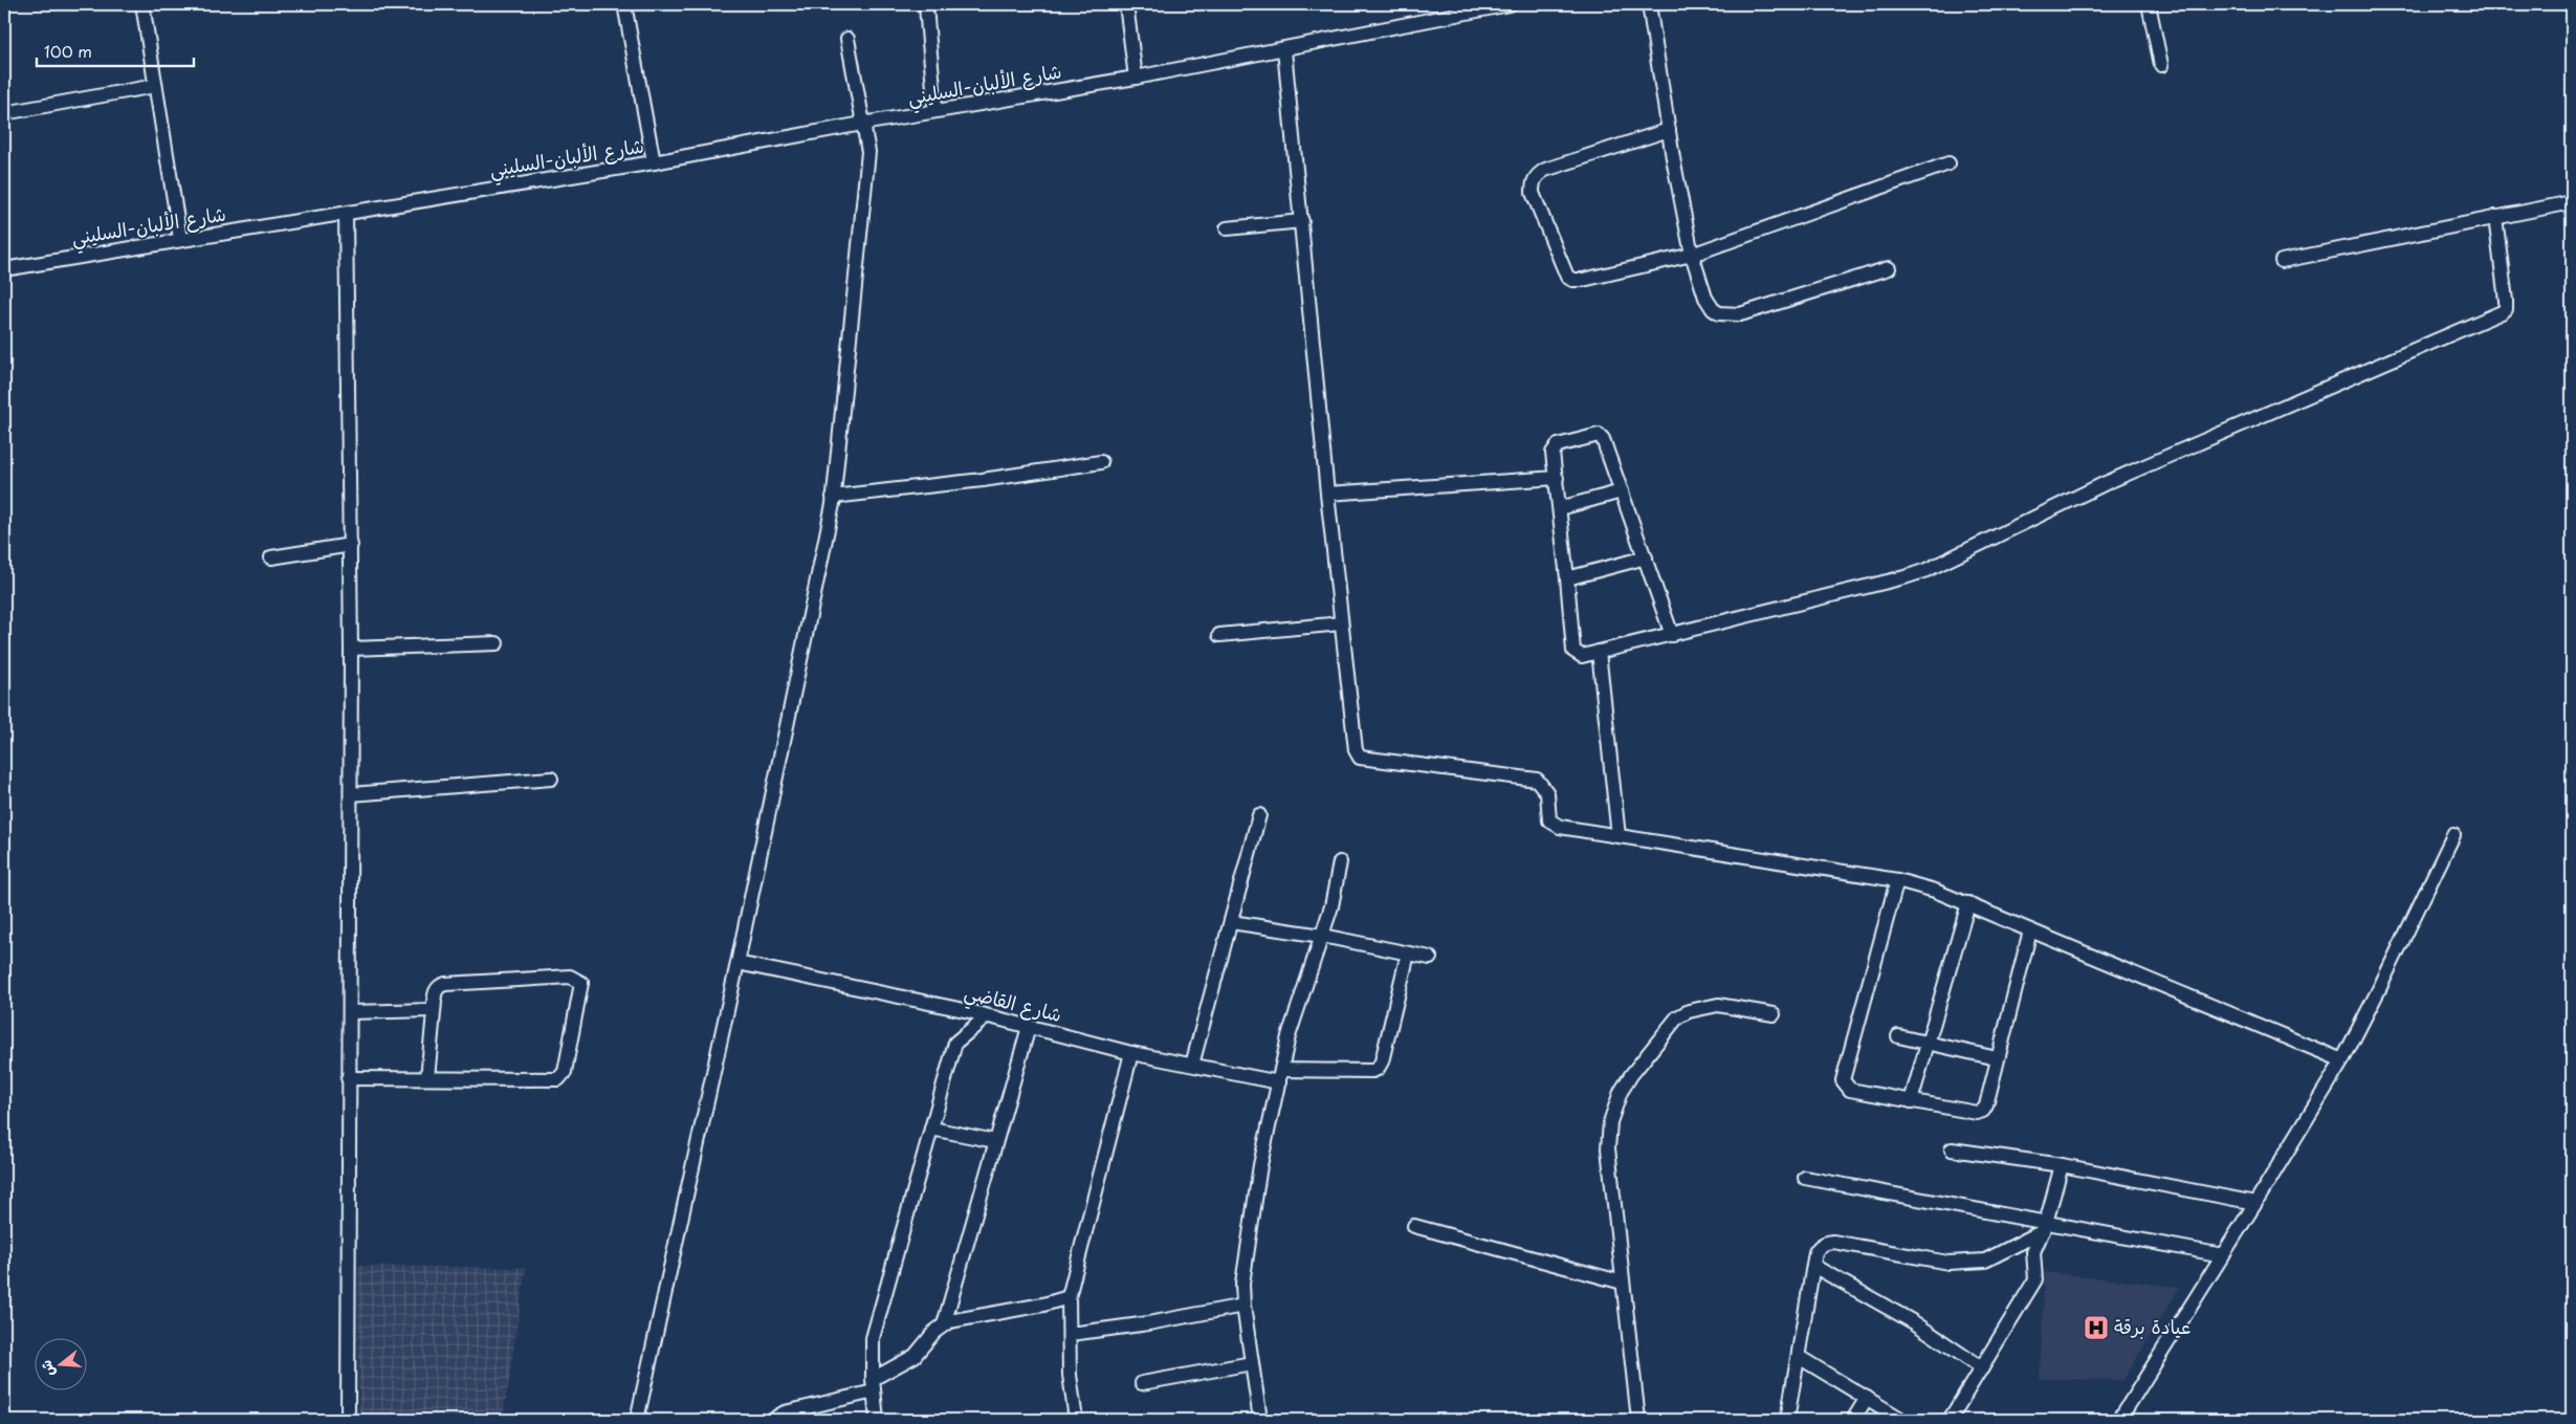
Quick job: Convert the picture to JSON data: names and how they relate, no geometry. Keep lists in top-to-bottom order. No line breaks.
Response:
{"streets":{"street":["شارع الألبان-السليني","شارع القاضي"]},"places":{"hospital":["عيادة برقة"]},"scale_bar":"100 m","north":"left"}
